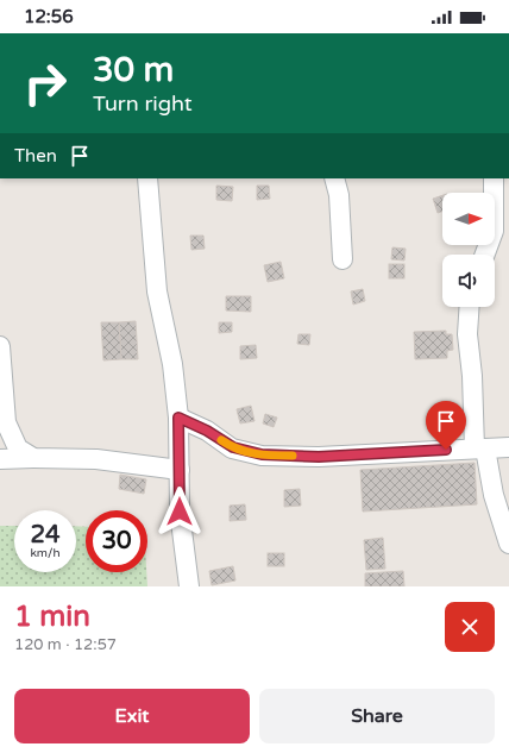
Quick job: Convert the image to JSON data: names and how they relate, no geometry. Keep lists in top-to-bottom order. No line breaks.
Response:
{"north":"right","page":{"status":"12:56","turn":["30 m","Turn right"],"then":"Then","speed":"24 km/h","limit":"30","heading":["1 min","120 m · 12:57"],"buttons":["Exit","Share"]}}
